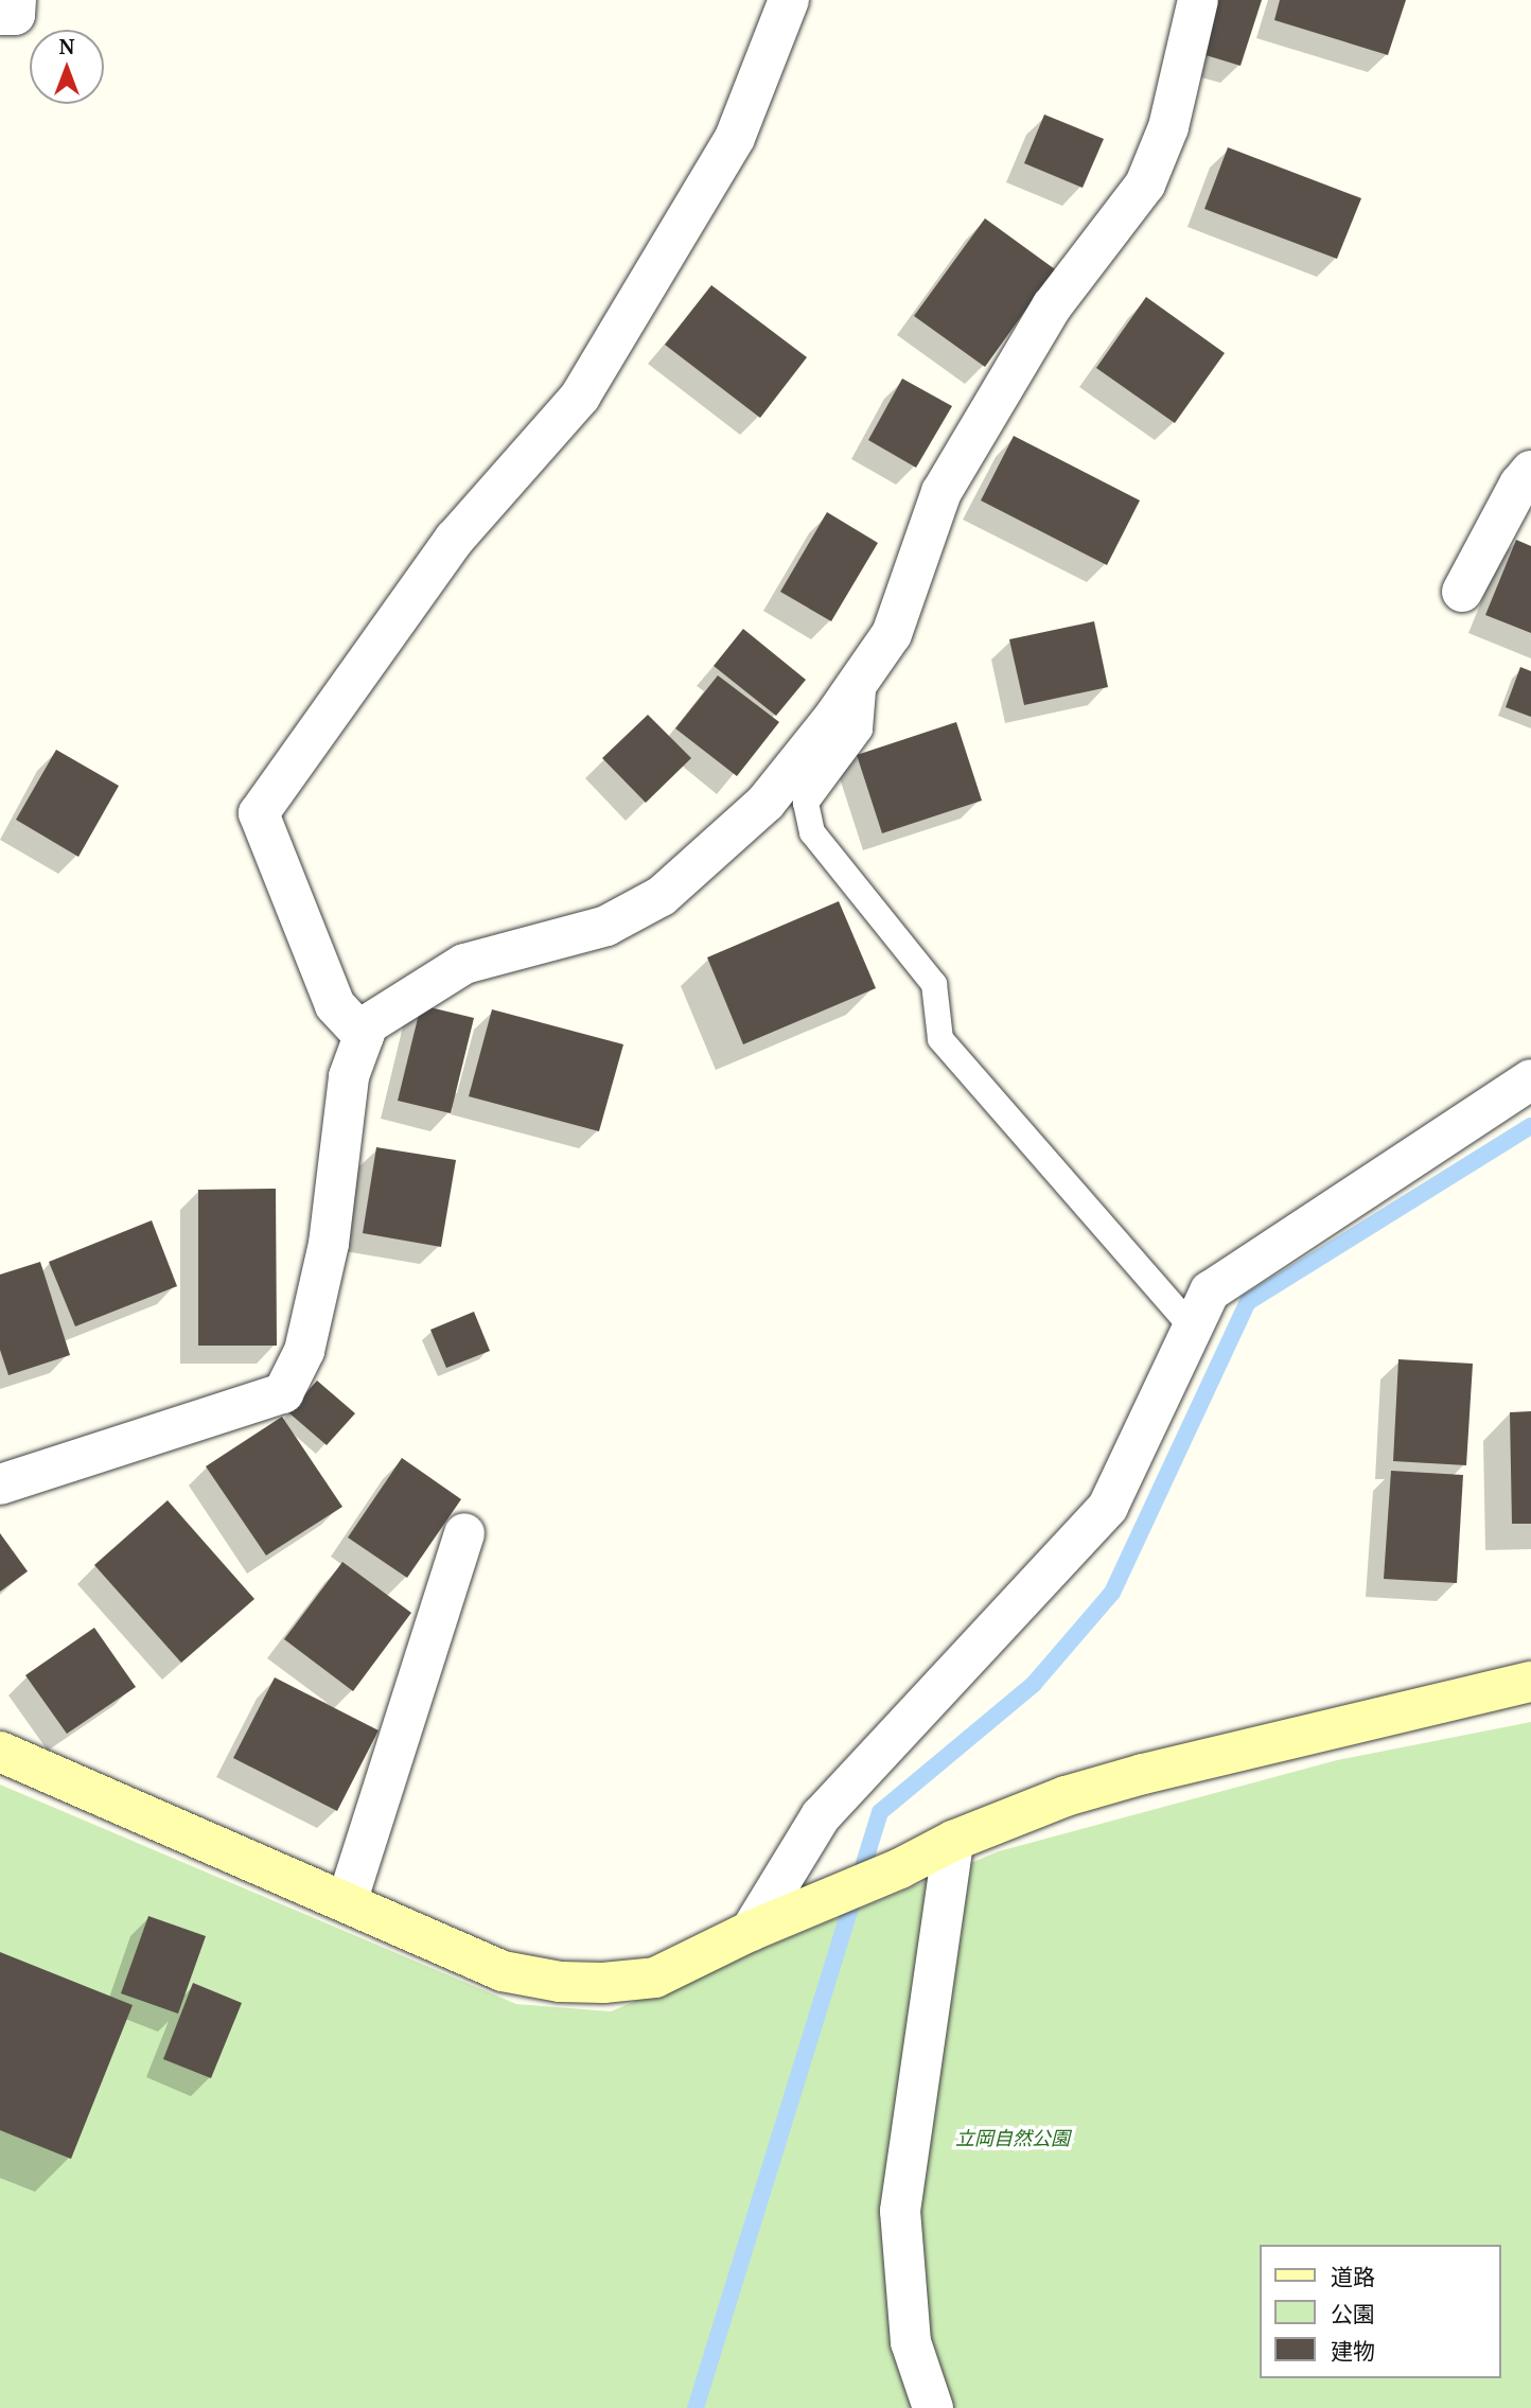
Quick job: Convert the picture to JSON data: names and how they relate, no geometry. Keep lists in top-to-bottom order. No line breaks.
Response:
{"parks":["立岡自然公園"],"legend":["道路","公園","建物"],"north":"top"}
